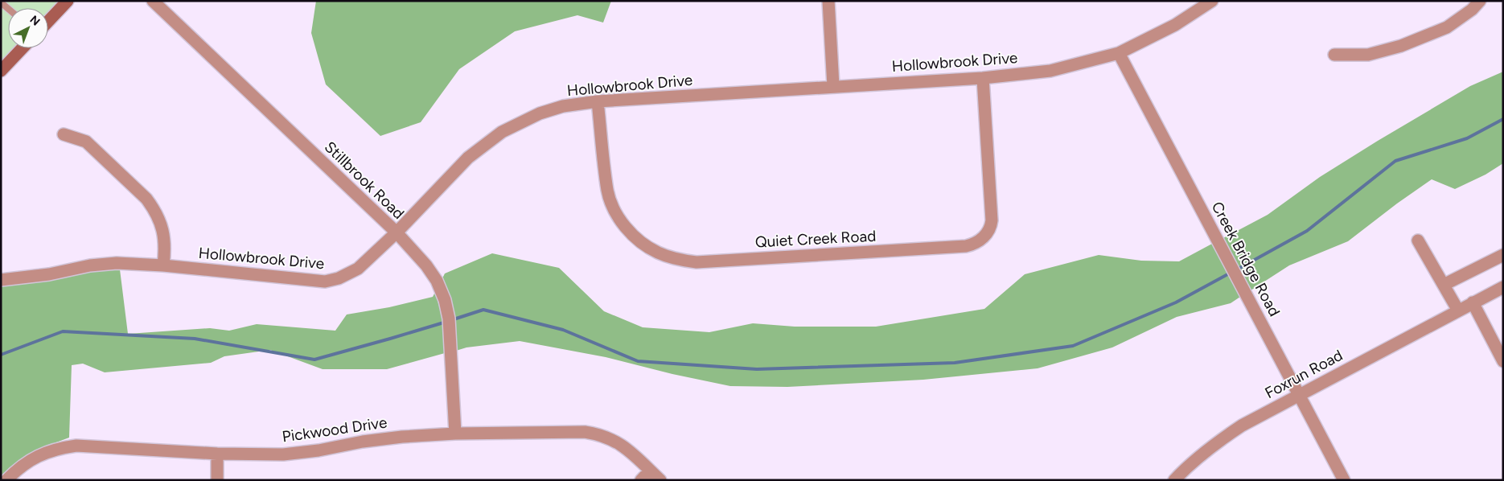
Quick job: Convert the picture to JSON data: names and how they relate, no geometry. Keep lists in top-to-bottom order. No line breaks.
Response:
{"streets":{"street":["Hollowbrook Drive","Stillbrook Road","Quiet Creek Road","Creek Bridge Road","Foxrun Road","Pickwood Drive"]},"crossings":[["Hollowbrook Drive","Stillbrook Road"],["Hollowbrook Drive","Quiet Creek Road"],["Hollowbrook Drive","Creek Bridge Road"],["Stillbrook Road","Pickwood Drive"],["Creek Bridge Road","Foxrun Road"]],"north":"top right"}
